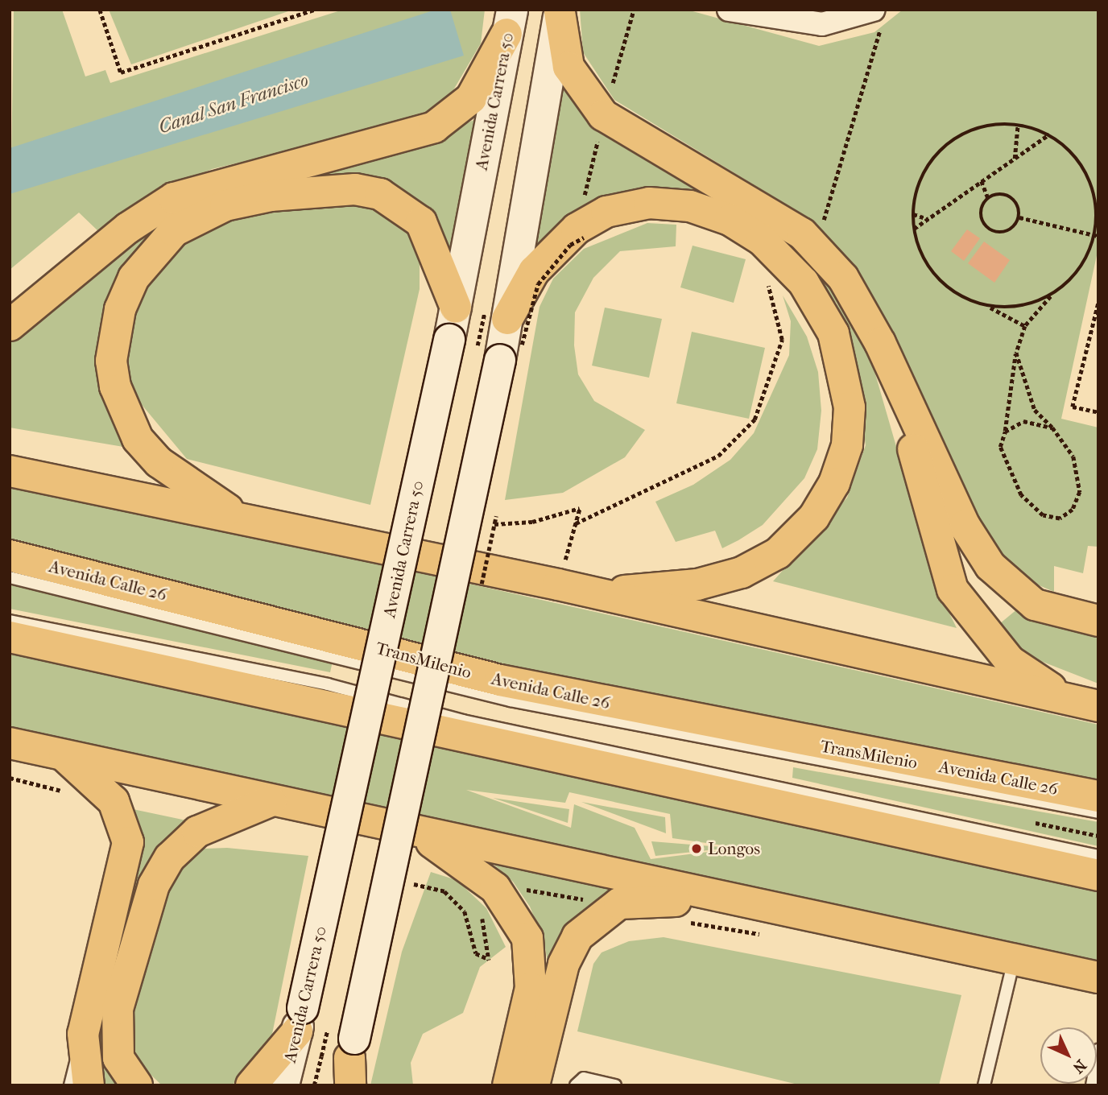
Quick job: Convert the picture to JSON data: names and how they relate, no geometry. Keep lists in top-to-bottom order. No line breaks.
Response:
{"streets":{"main road":["Avenida Carrera 50","Avenida Calle 26"],"lane":["TransMilenio"]},"water":["Canal San Francisco"],"places":["Longos"],"north":"bottom right"}
